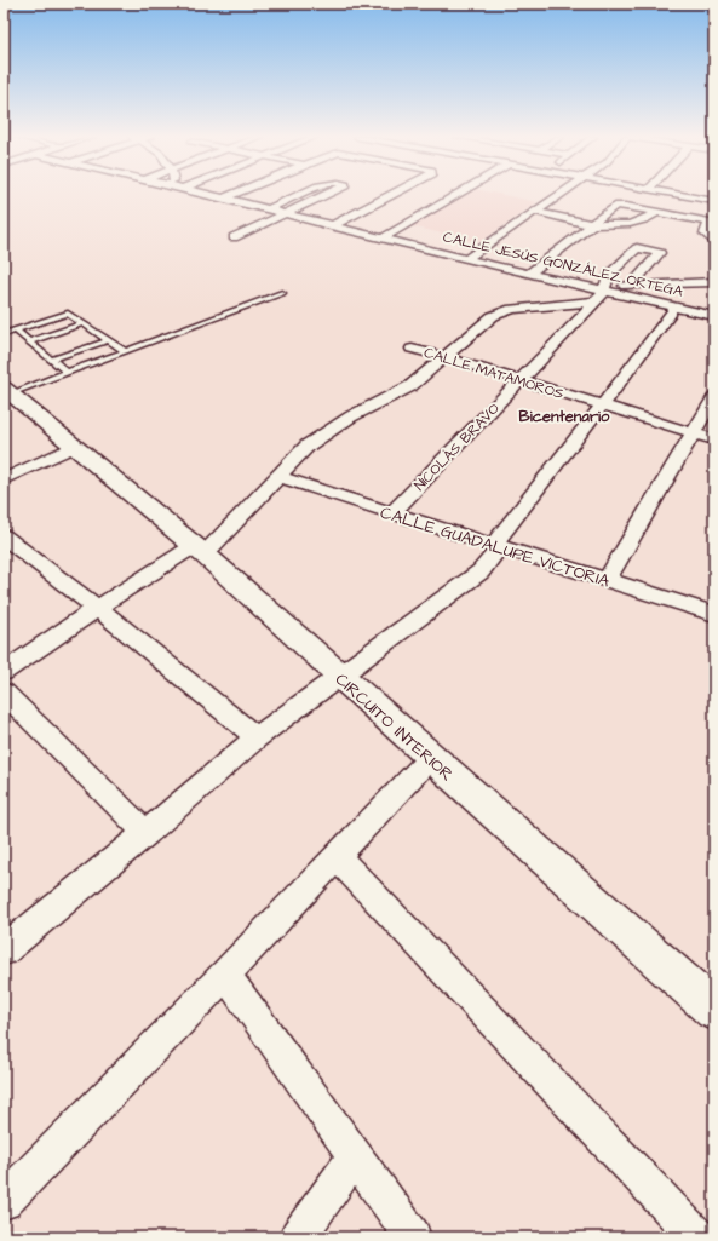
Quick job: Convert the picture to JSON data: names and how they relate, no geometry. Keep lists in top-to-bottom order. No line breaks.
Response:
{"streets":{"main road":["CIRCUITO INTERIOR"],"street":["CALLE JESÚS GONZÁLEZ ORTEGA","CALLE MATAMOROS","NICOLÁS BRAVO","CALLE GUADALUPE VICTORIA"]},"crossings":[["CALLE JESÚS GONZÁLEZ ORTEGA","NICOLÁS BRAVO"],["CALLE MATAMOROS","NICOLÁS BRAVO"],["NICOLÁS BRAVO","CALLE GUADALUPE VICTORIA"]],"districts":["Bicentenario"]}
